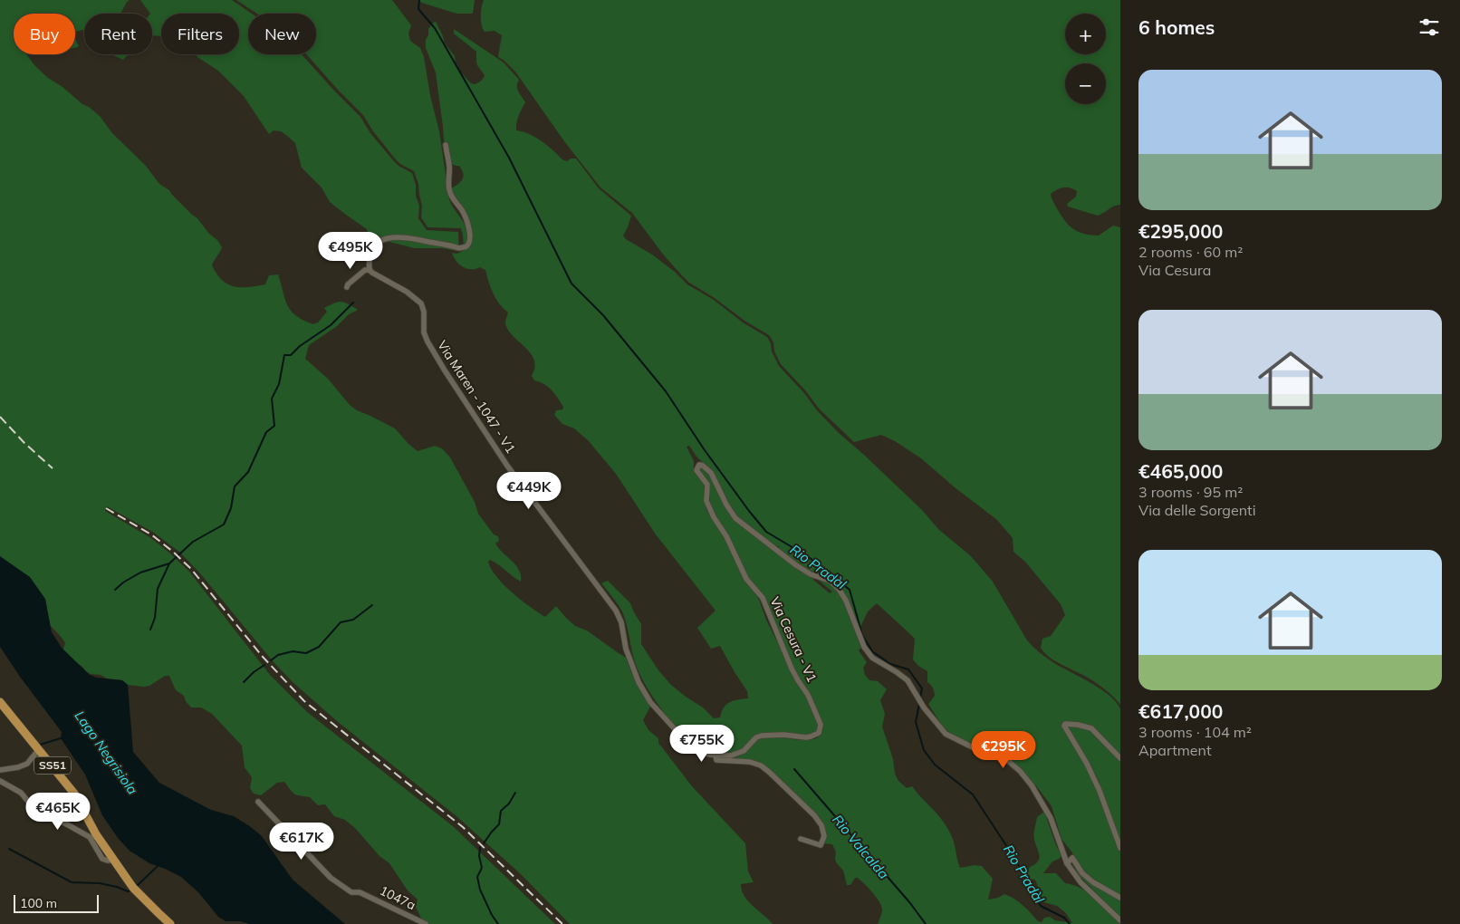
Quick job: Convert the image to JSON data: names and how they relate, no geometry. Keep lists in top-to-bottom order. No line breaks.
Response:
{"streets":{"main road":["SS51"],"street":["Via Maren - 1047 - V1","Via Cesura - V1","1047a"]},"crossings":[["Via Maren - 1047 - V1","Via Cesura - V1"]],"water":["Rio Pradàl","Lago Negrisiola","Rio Valcalda"],"scale_bar":"100 m","page":{"heading":"6 homes","map_buttons":["+","−"],"chip":["Buy","Rent","Filters","New"],"list":[{"name":"€295,000","note":"2 rooms · 60 m² · Via Cesura"},{"name":"€465,000","note":"3 rooms · 95 m² · Via delle Sorgenti"},{"name":"€617,000","note":"3 rooms · 104 m² · Apartment"}],"price":["€495K","€449K","€755K","€295K","€465K","€617K"],"scale":"100 m"}}
